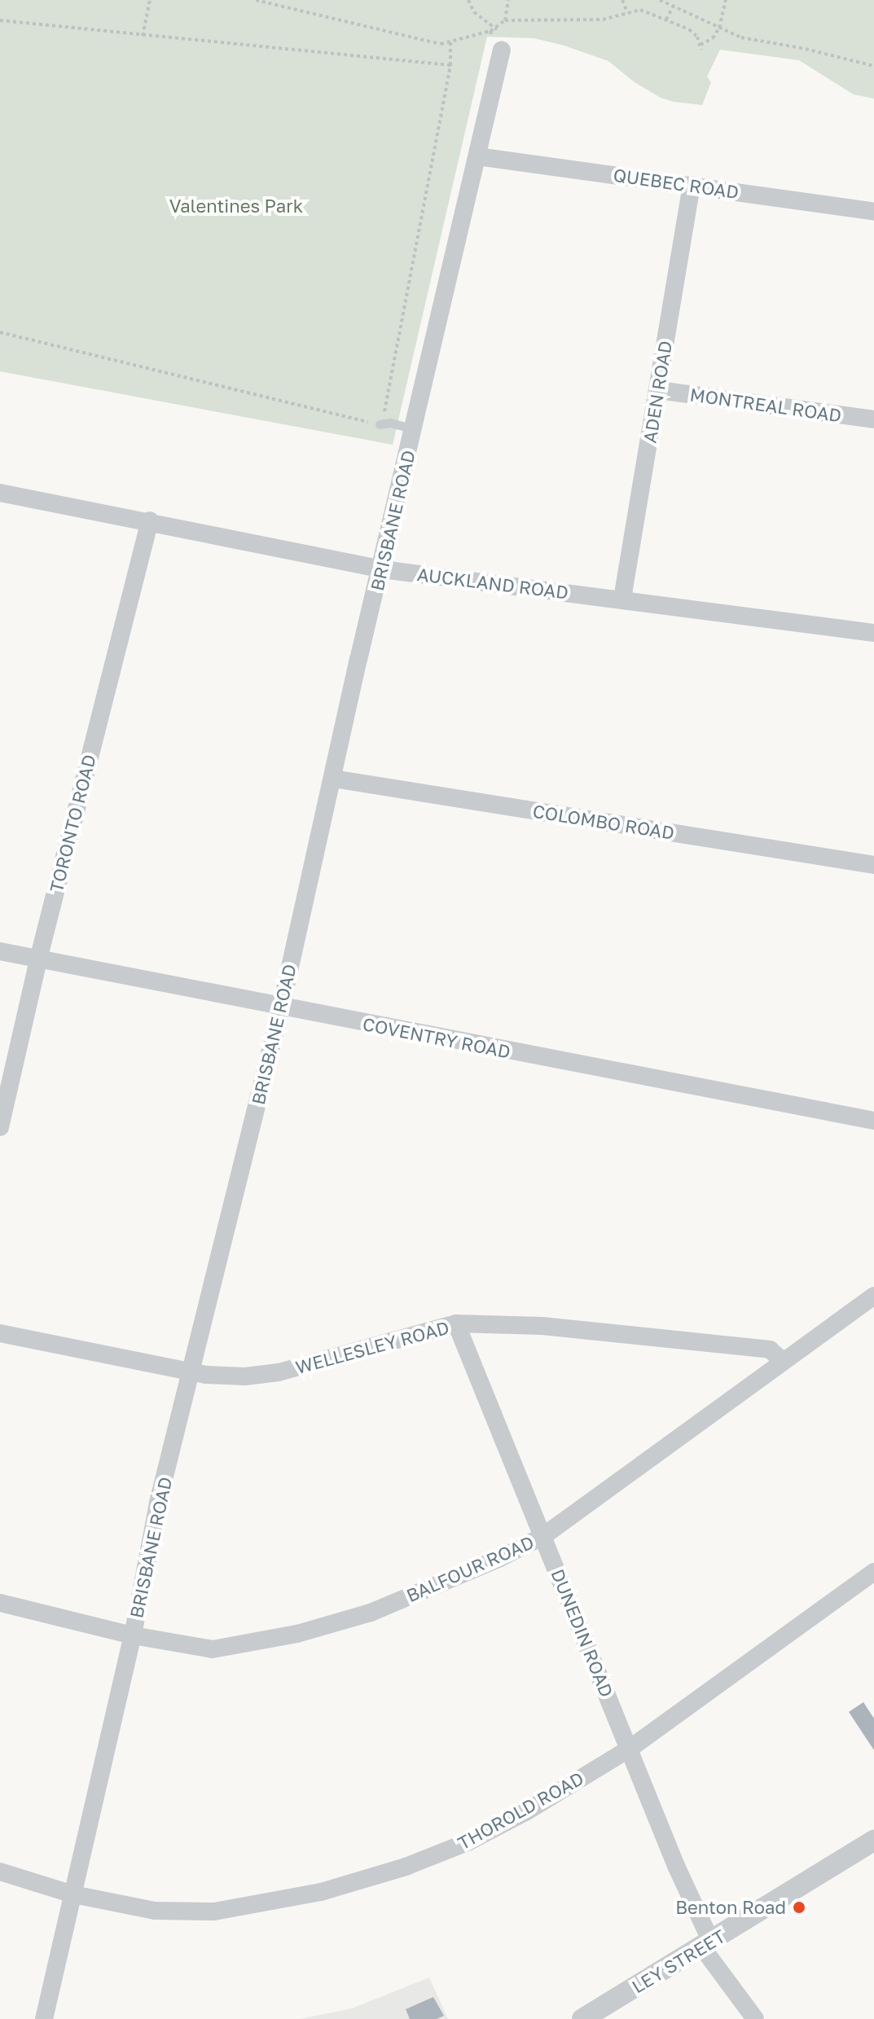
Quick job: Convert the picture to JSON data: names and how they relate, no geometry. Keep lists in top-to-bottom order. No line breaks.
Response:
{"streets":{"street":["QUEBEC ROAD","ADEN ROAD","MONTREAL ROAD","BRISBANE ROAD","AUCKLAND ROAD","COLOMBO ROAD","TORONTO ROAD","COVENTRY ROAD","WELLESLEY ROAD","BALFOUR ROAD","DUNEDIN ROAD","THOROLD ROAD","LEY STREET"]},"crossings":[["QUEBEC ROAD","ADEN ROAD"],["QUEBEC ROAD","BRISBANE ROAD"],["ADEN ROAD","MONTREAL ROAD"],["ADEN ROAD","AUCKLAND ROAD"],["BRISBANE ROAD","AUCKLAND ROAD"],["BRISBANE ROAD","COLOMBO ROAD"],["BRISBANE ROAD","COVENTRY ROAD"],["BRISBANE ROAD","WELLESLEY ROAD"],["BRISBANE ROAD","BALFOUR ROAD"],["BRISBANE ROAD","THOROLD ROAD"],["AUCKLAND ROAD","TORONTO ROAD"],["TORONTO ROAD","COVENTRY ROAD"],["WELLESLEY ROAD","BALFOUR ROAD"],["WELLESLEY ROAD","DUNEDIN ROAD"],["BALFOUR ROAD","DUNEDIN ROAD"],["DUNEDIN ROAD","THOROLD ROAD"],["DUNEDIN ROAD","LEY STREET"]],"parks":["Valentines Park"],"places":["Benton Road"]}
